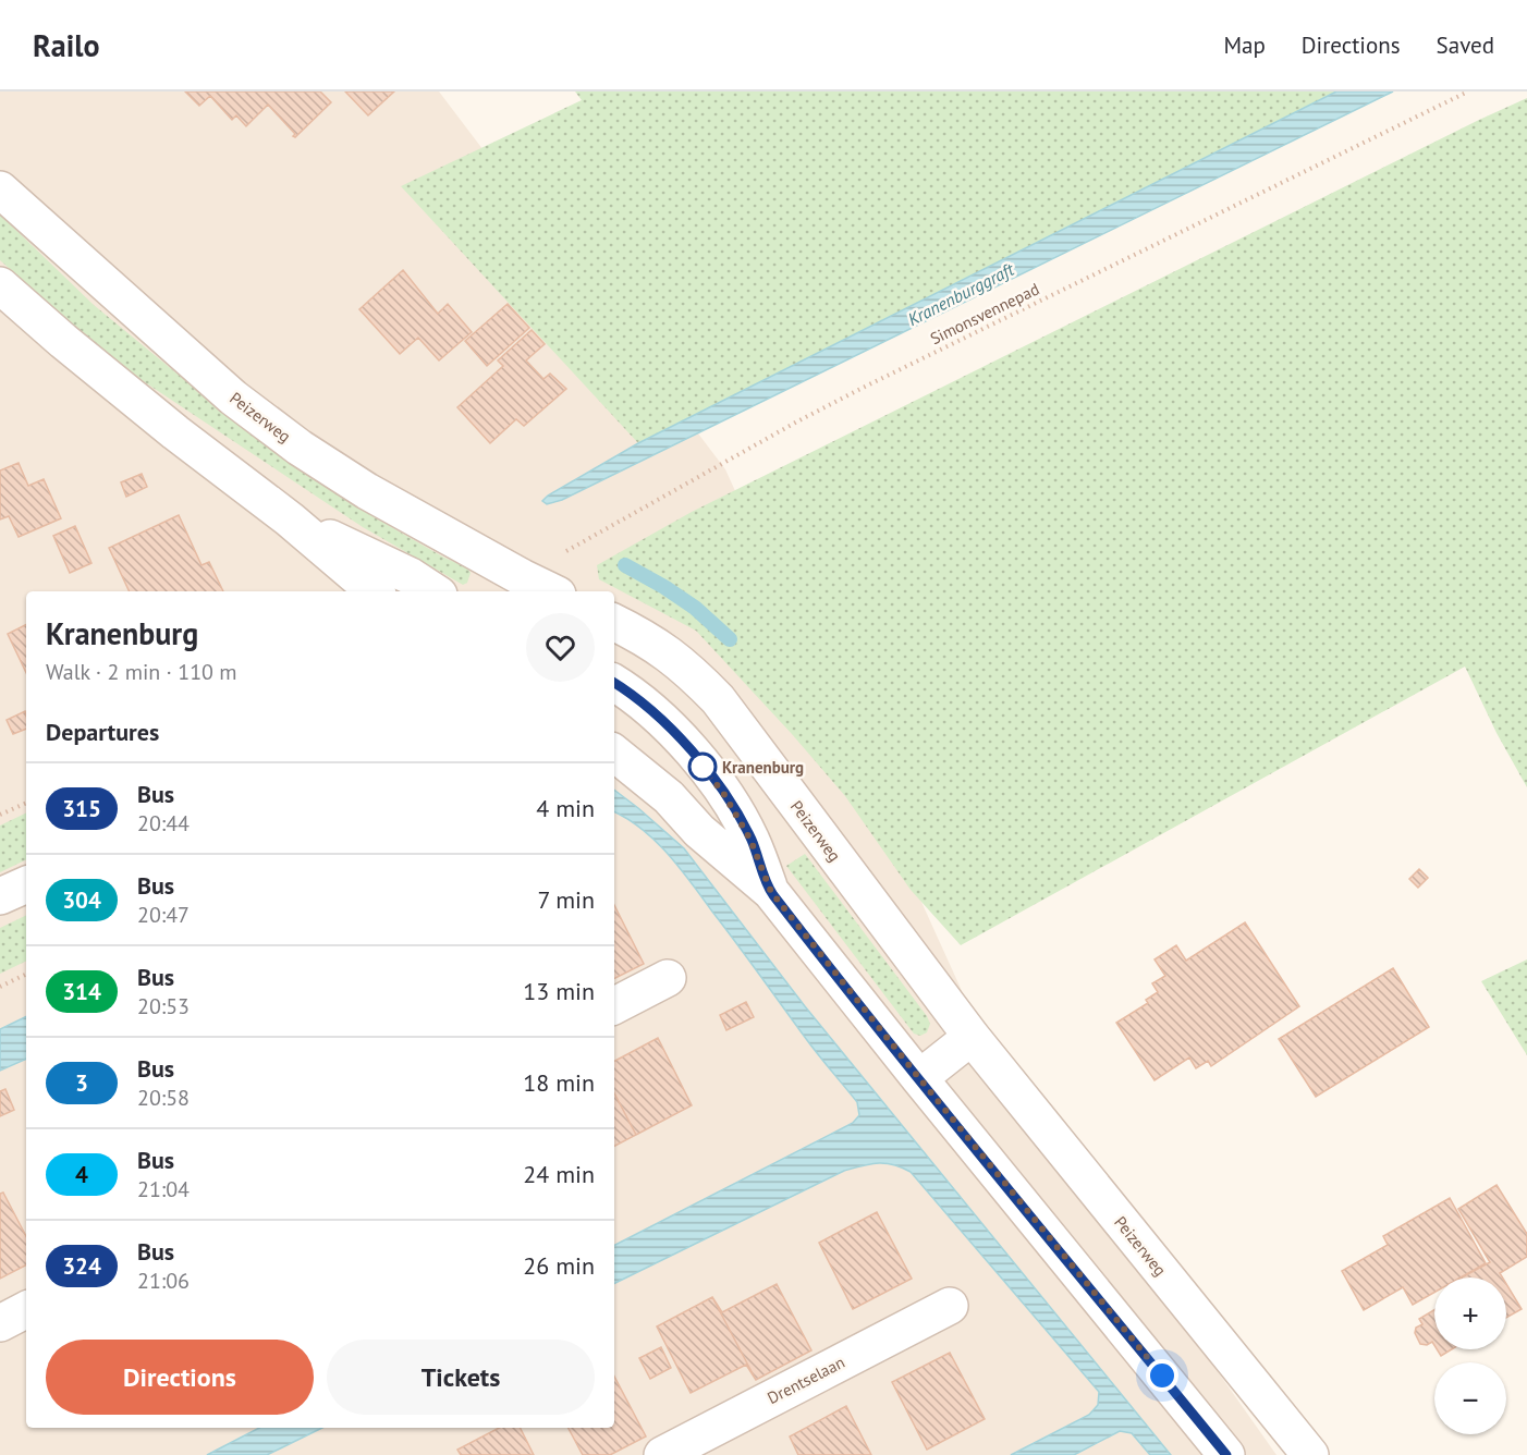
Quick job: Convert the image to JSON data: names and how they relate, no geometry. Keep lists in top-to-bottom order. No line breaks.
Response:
{"streets":{"street":["Peizerweg","Drentselaan"],"path":["Simonsvennepad"]},"crossings":[["Simonsvennepad","Peizerweg"]],"water":["Kranenburggraft"],"places":["Kranenburg"],"lines":["bus line 315"],"page":{"header":"Railo","nav":["Map","Directions","Saved"],"heading":[["Kranenburg","Walk · 2 min · 110 m"],"Departures"],"list":[{"mark":"315","name":"Bus","note":"20:44","value":"4 min"},{"mark":"304","name":"Bus","note":"20:47","value":"7 min"},{"mark":"314","name":"Bus","note":"20:53","value":"13 min"},{"mark":"3","name":"Bus","note":"20:58","value":"18 min"},{"mark":"4","name":"Bus","note":"21:04","value":"24 min"},{"mark":"324","name":"Bus","note":"21:06","value":"26 min"}],"map_buttons":["+","−"],"buttons":["Directions","Tickets"]}}
